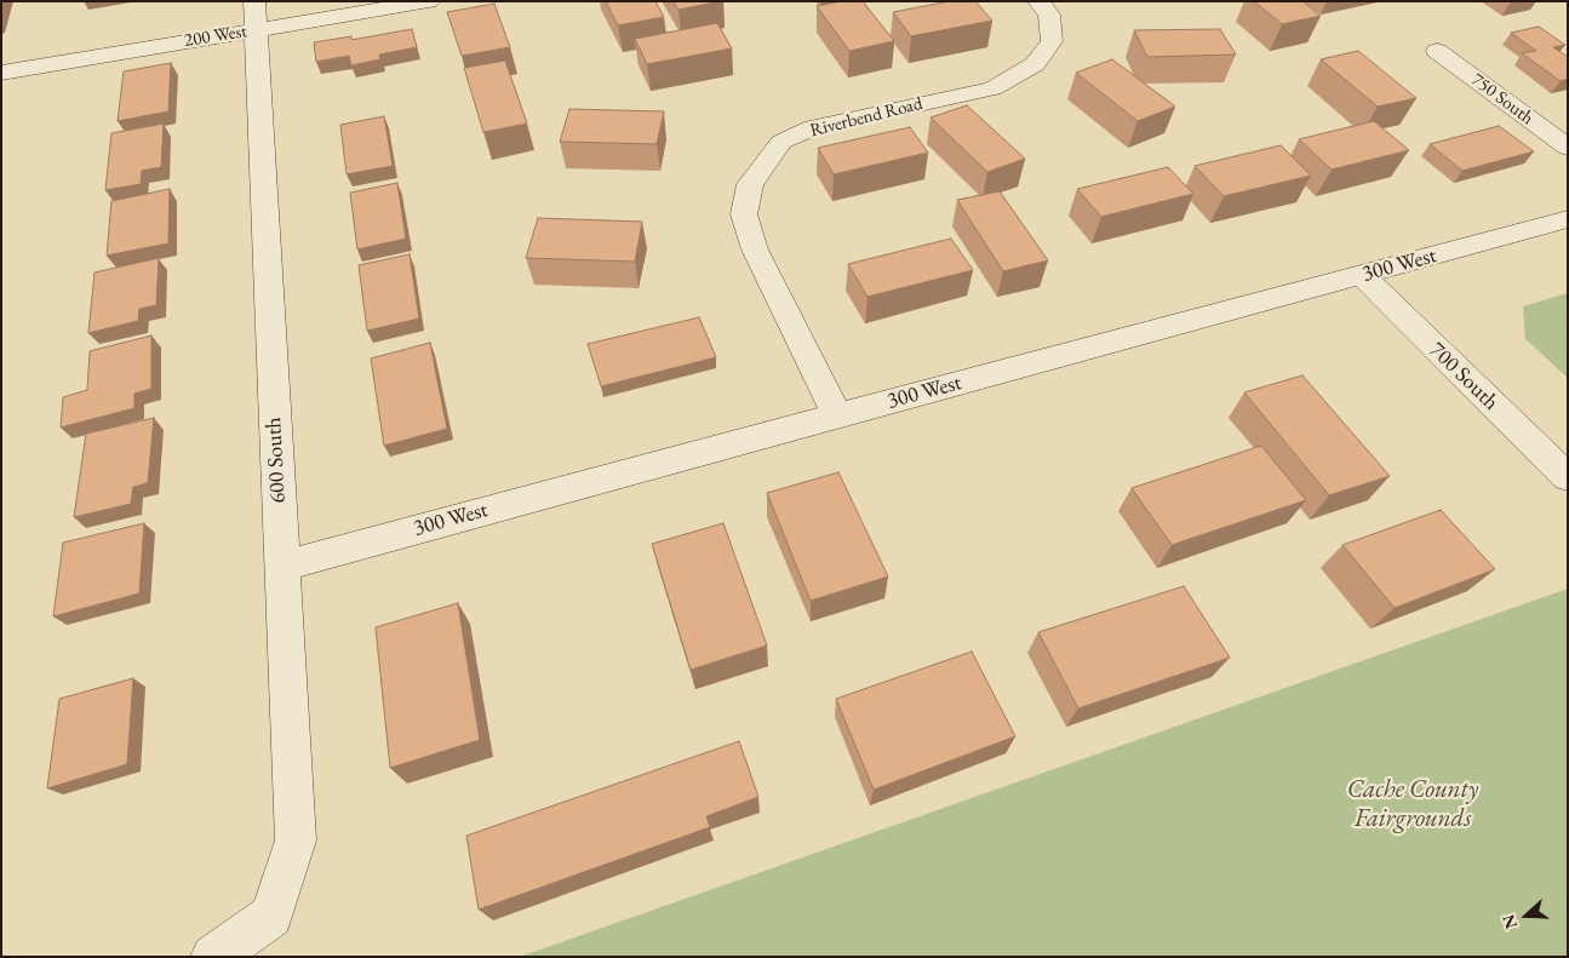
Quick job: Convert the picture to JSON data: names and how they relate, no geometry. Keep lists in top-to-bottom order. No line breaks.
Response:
{"streets":{"street":["200 West","750 South","Riverbend Road","300 West","700 South","600 South"]},"crossings":[["200 West","600 South"],["Riverbend Road","300 West"],["300 West","700 South"],["300 West","600 South"]],"parks":["Cache County Fairgrounds"],"north":"left"}
